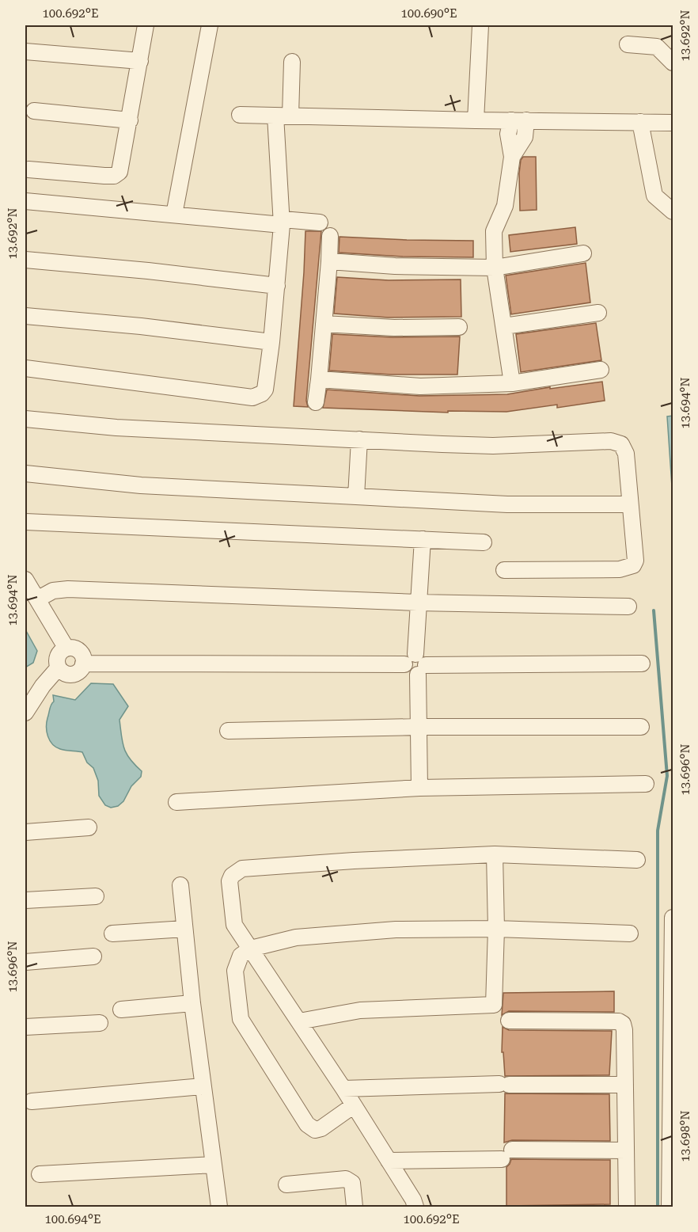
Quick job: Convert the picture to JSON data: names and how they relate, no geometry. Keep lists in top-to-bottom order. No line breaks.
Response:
{"coordinates":["100.692°E","100.690°E","13.692°N","13.694°N","13.696°N","13.698°N","100.694°E"]}
